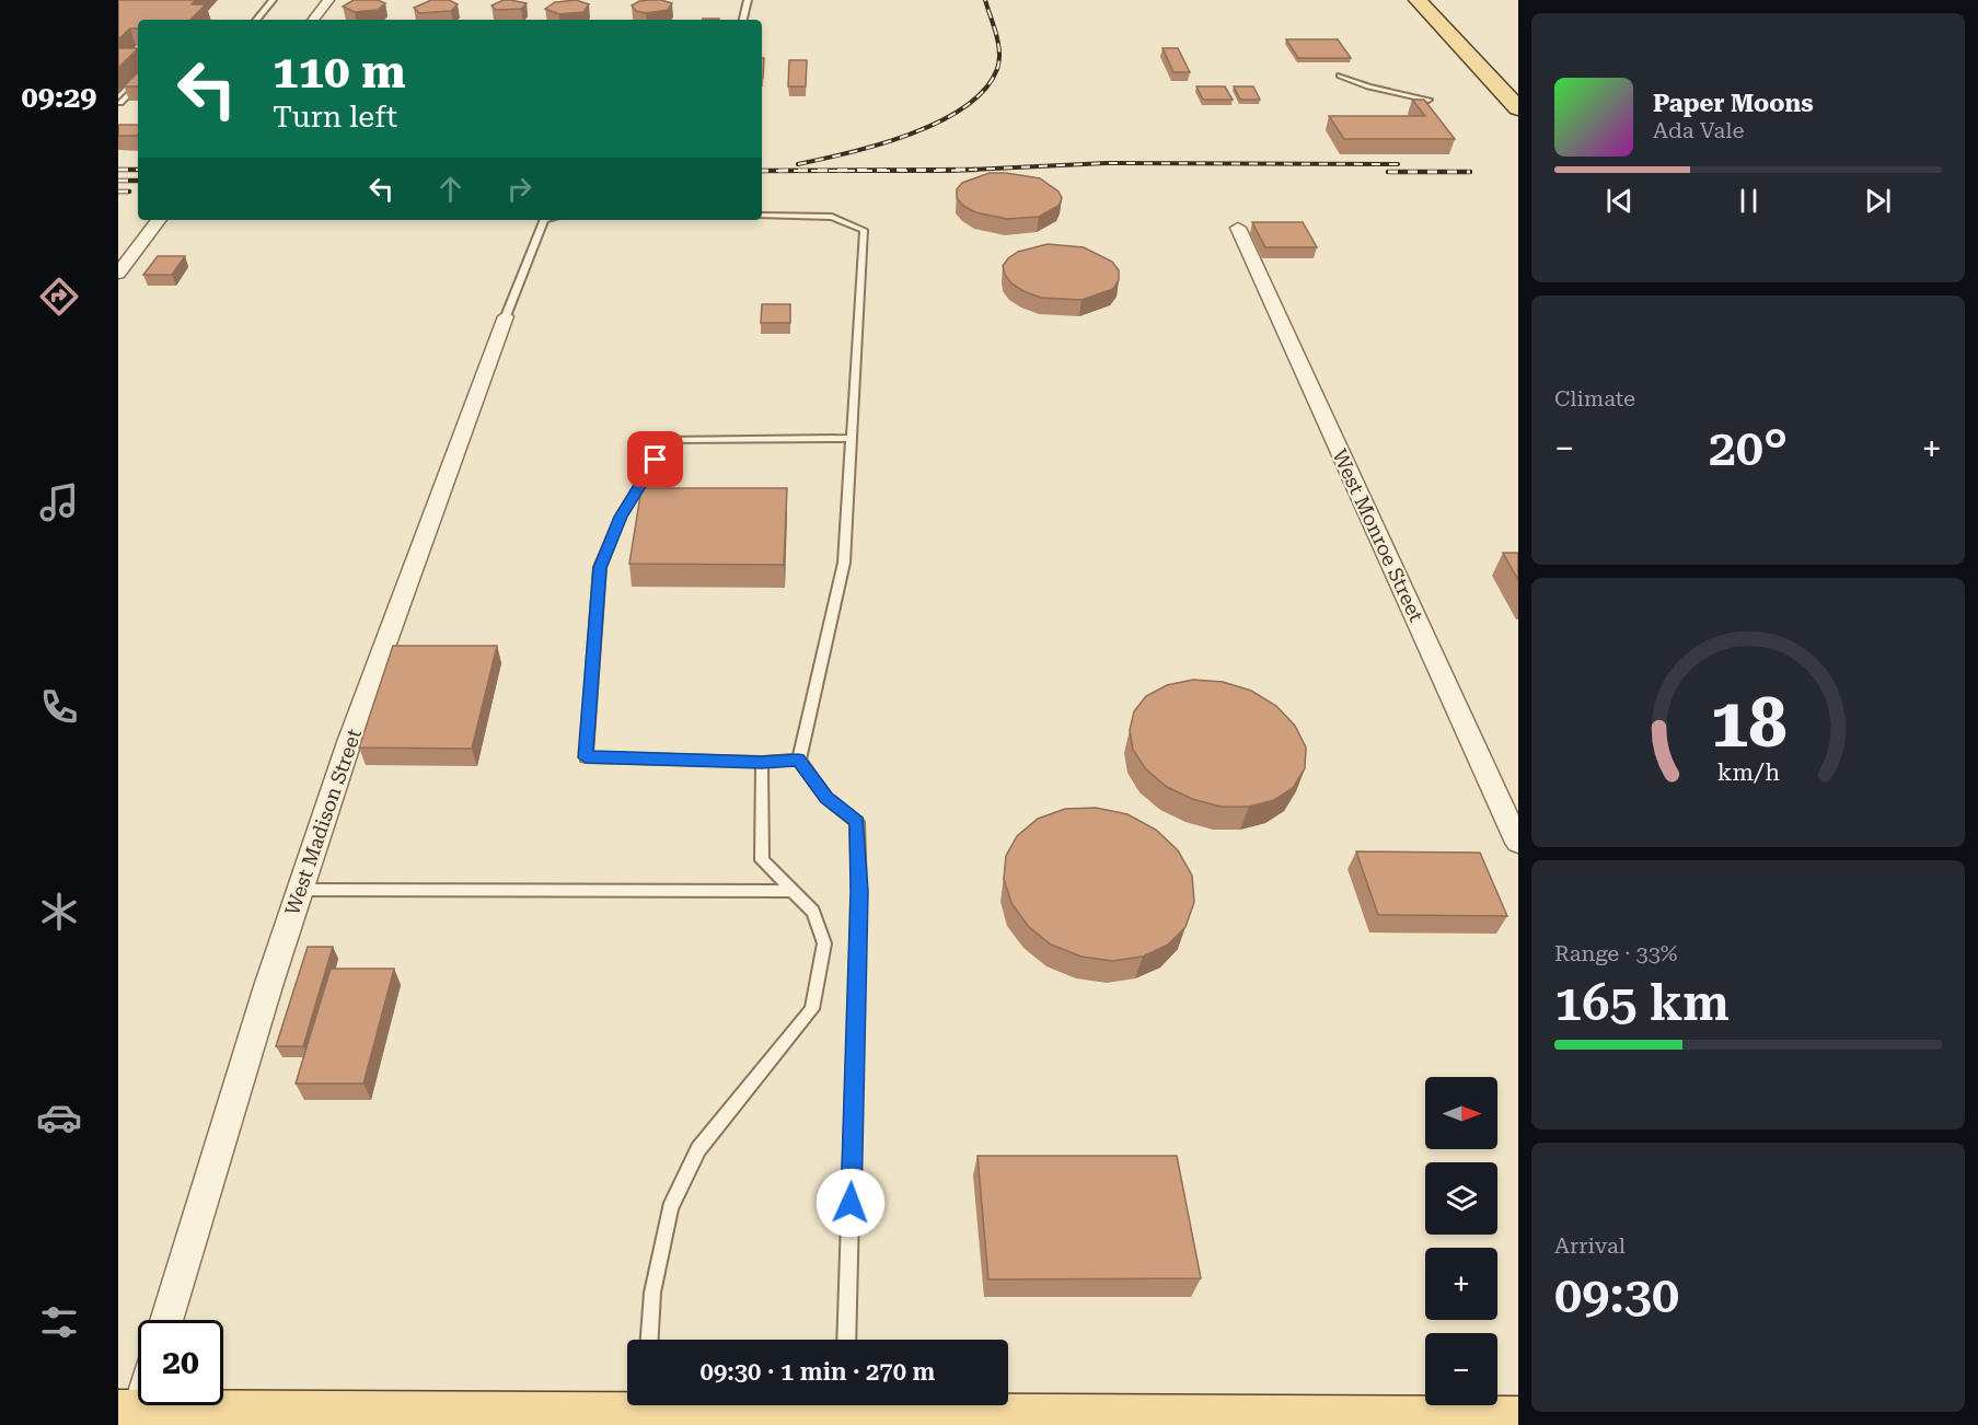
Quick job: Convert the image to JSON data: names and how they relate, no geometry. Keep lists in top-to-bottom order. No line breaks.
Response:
{"streets":{"street":["West Monroe Street","West Madison Street"]},"north":"right","page":{"tabs":"09:29","turn":["110 m","Turn left"],"song":["Paper Moons","Ada Vale"],"tile":["Climate",["Range · 33%","165 km"],["Arrival","09:30"]],"heat":["−","20°","+"],"map_buttons":["+","−"],"limit":"20","trip":"09:30 · 1 min · 270 m","gauge":["18","km/h"]}}
